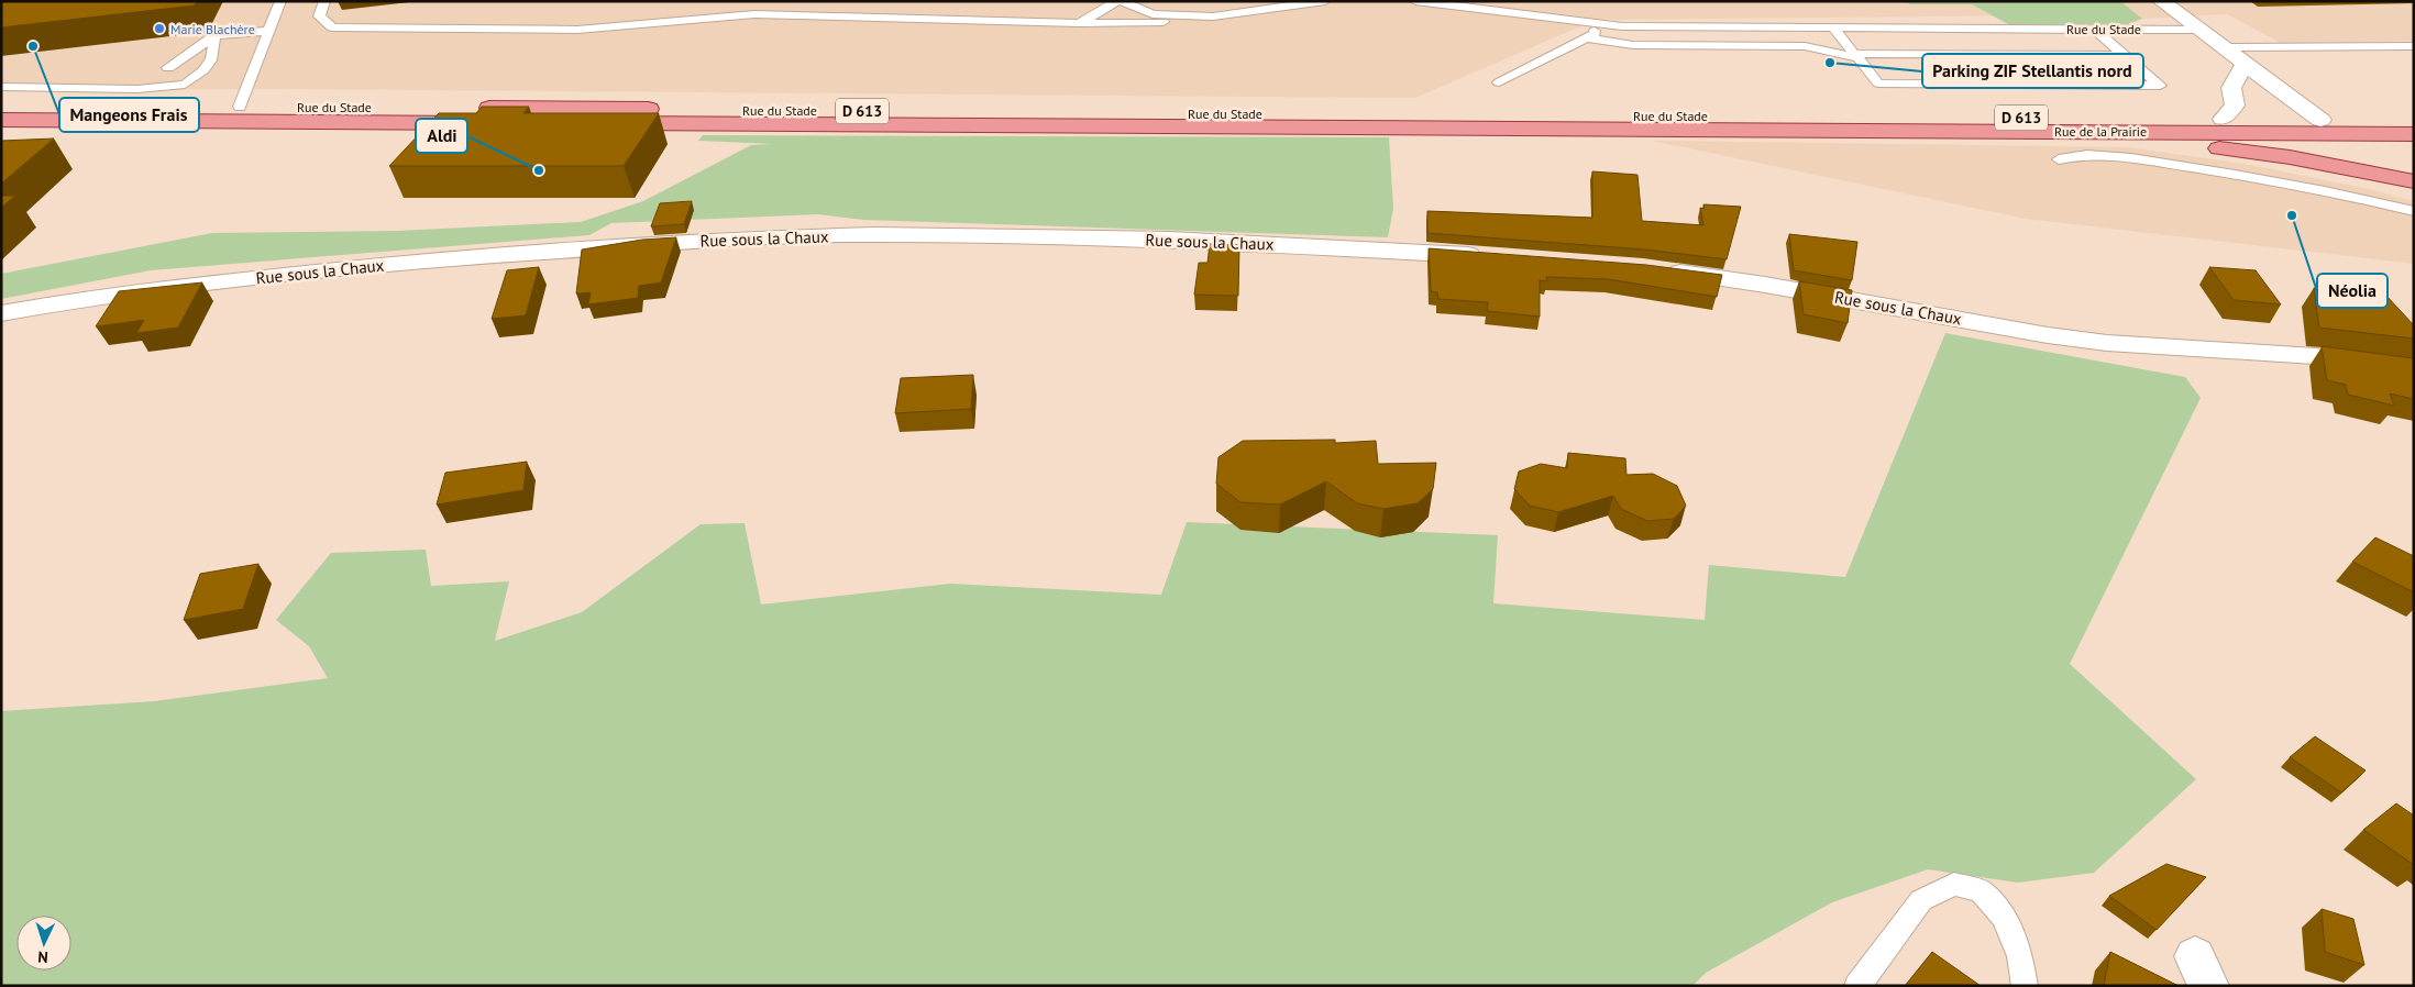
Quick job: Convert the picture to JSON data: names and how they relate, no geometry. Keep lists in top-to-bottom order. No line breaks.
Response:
{"streets":{"main road":["Rue du Stade","D 613","Rue de la Prairie"],"street":["Rue sous la Chaux"]},"crossings":[["Rue du Stade","Rue de la Prairie"]],"places":["Marie Blachère","Mangeons Frais","Parking ZIF Stellantis nord","Aldi","Néolia"],"north":"bottom"}
